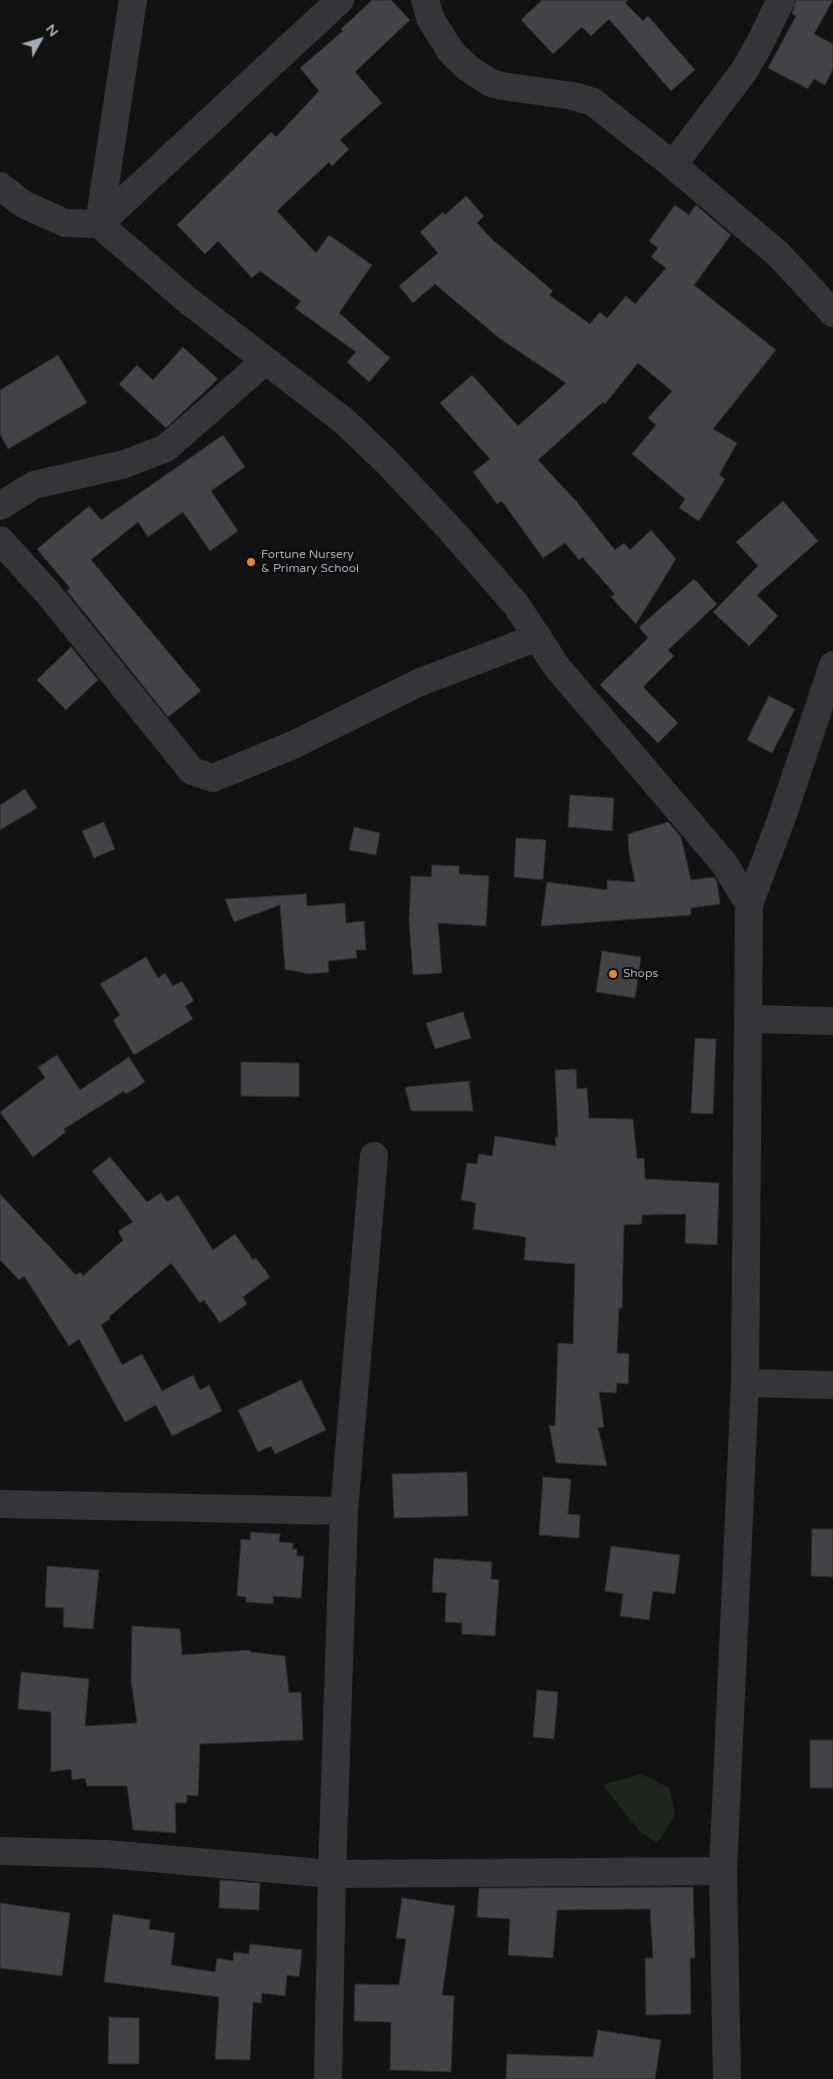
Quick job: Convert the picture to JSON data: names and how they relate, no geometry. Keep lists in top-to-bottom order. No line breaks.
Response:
{"places":["Fortune Nursery & Primary School","Shops"],"north":"top right"}
